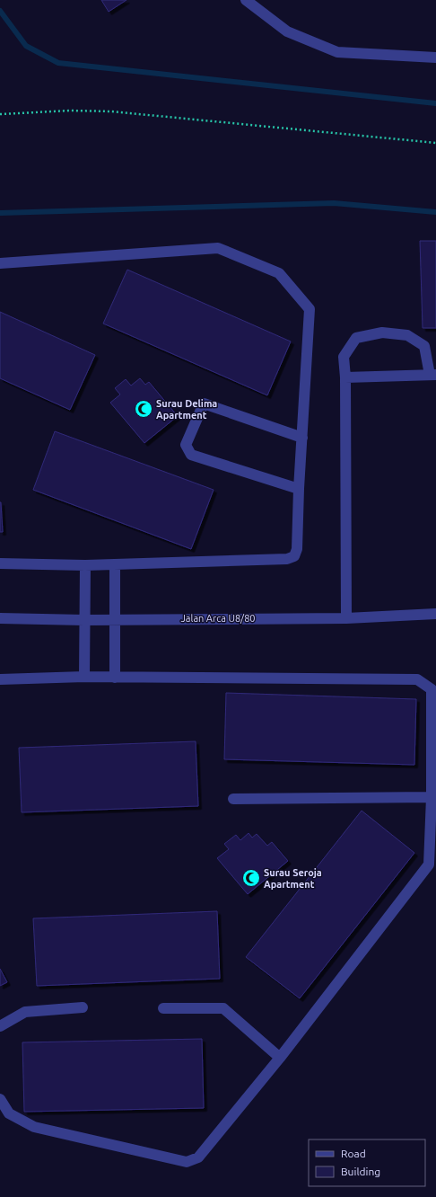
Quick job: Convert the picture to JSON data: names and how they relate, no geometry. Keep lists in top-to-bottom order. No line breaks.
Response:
{"streets":{"street":["Jalan Arca U8/80"]},"places":{"mosque":["Surau Delima Apartment","Surau Seroja Apartment"]},"legend":["Road","Building"]}
